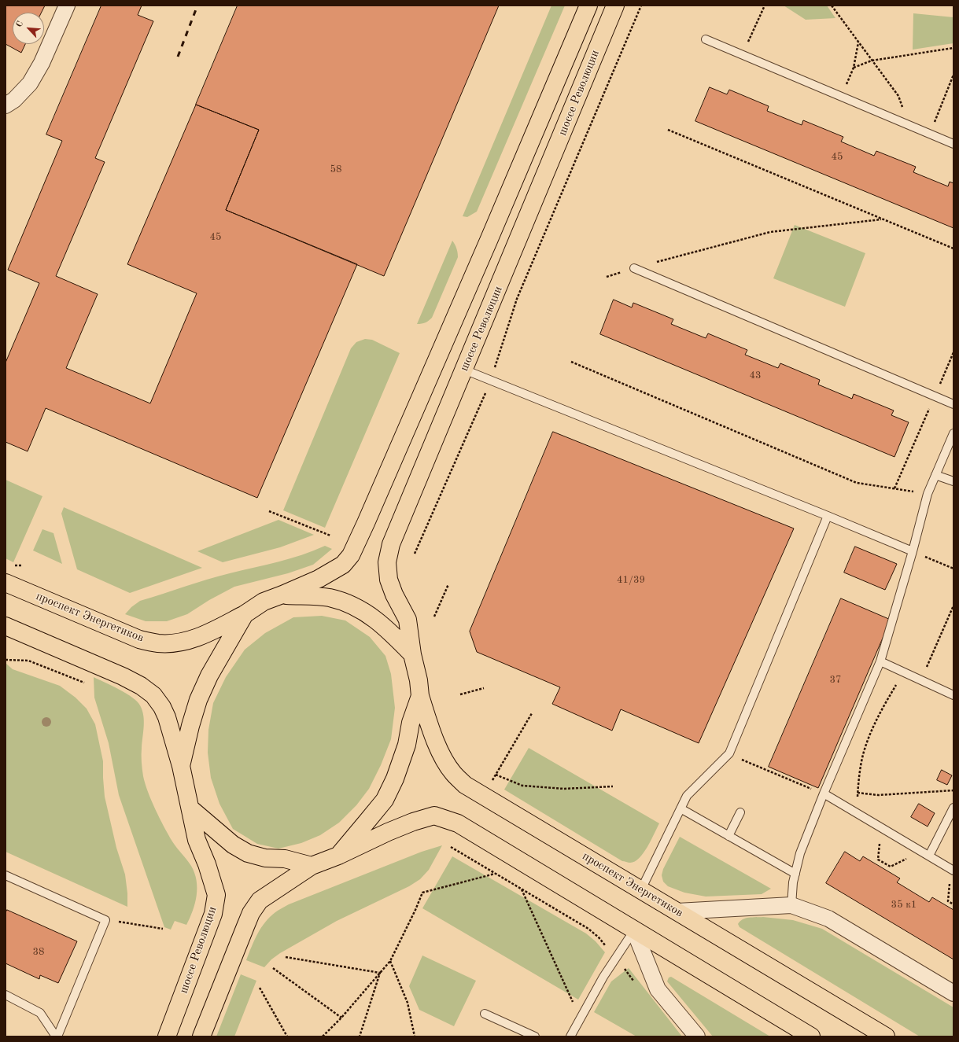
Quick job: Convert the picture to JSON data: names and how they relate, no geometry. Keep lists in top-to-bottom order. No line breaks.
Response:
{"streets":{"main road":["шоссе Революции","проспект Энергетиков"]},"crossings":[["шоссе Революции","проспект Энергетиков"]],"house_numbers":["45","58","45","43","41/39","37","35 к1","38"],"north":"top left"}
